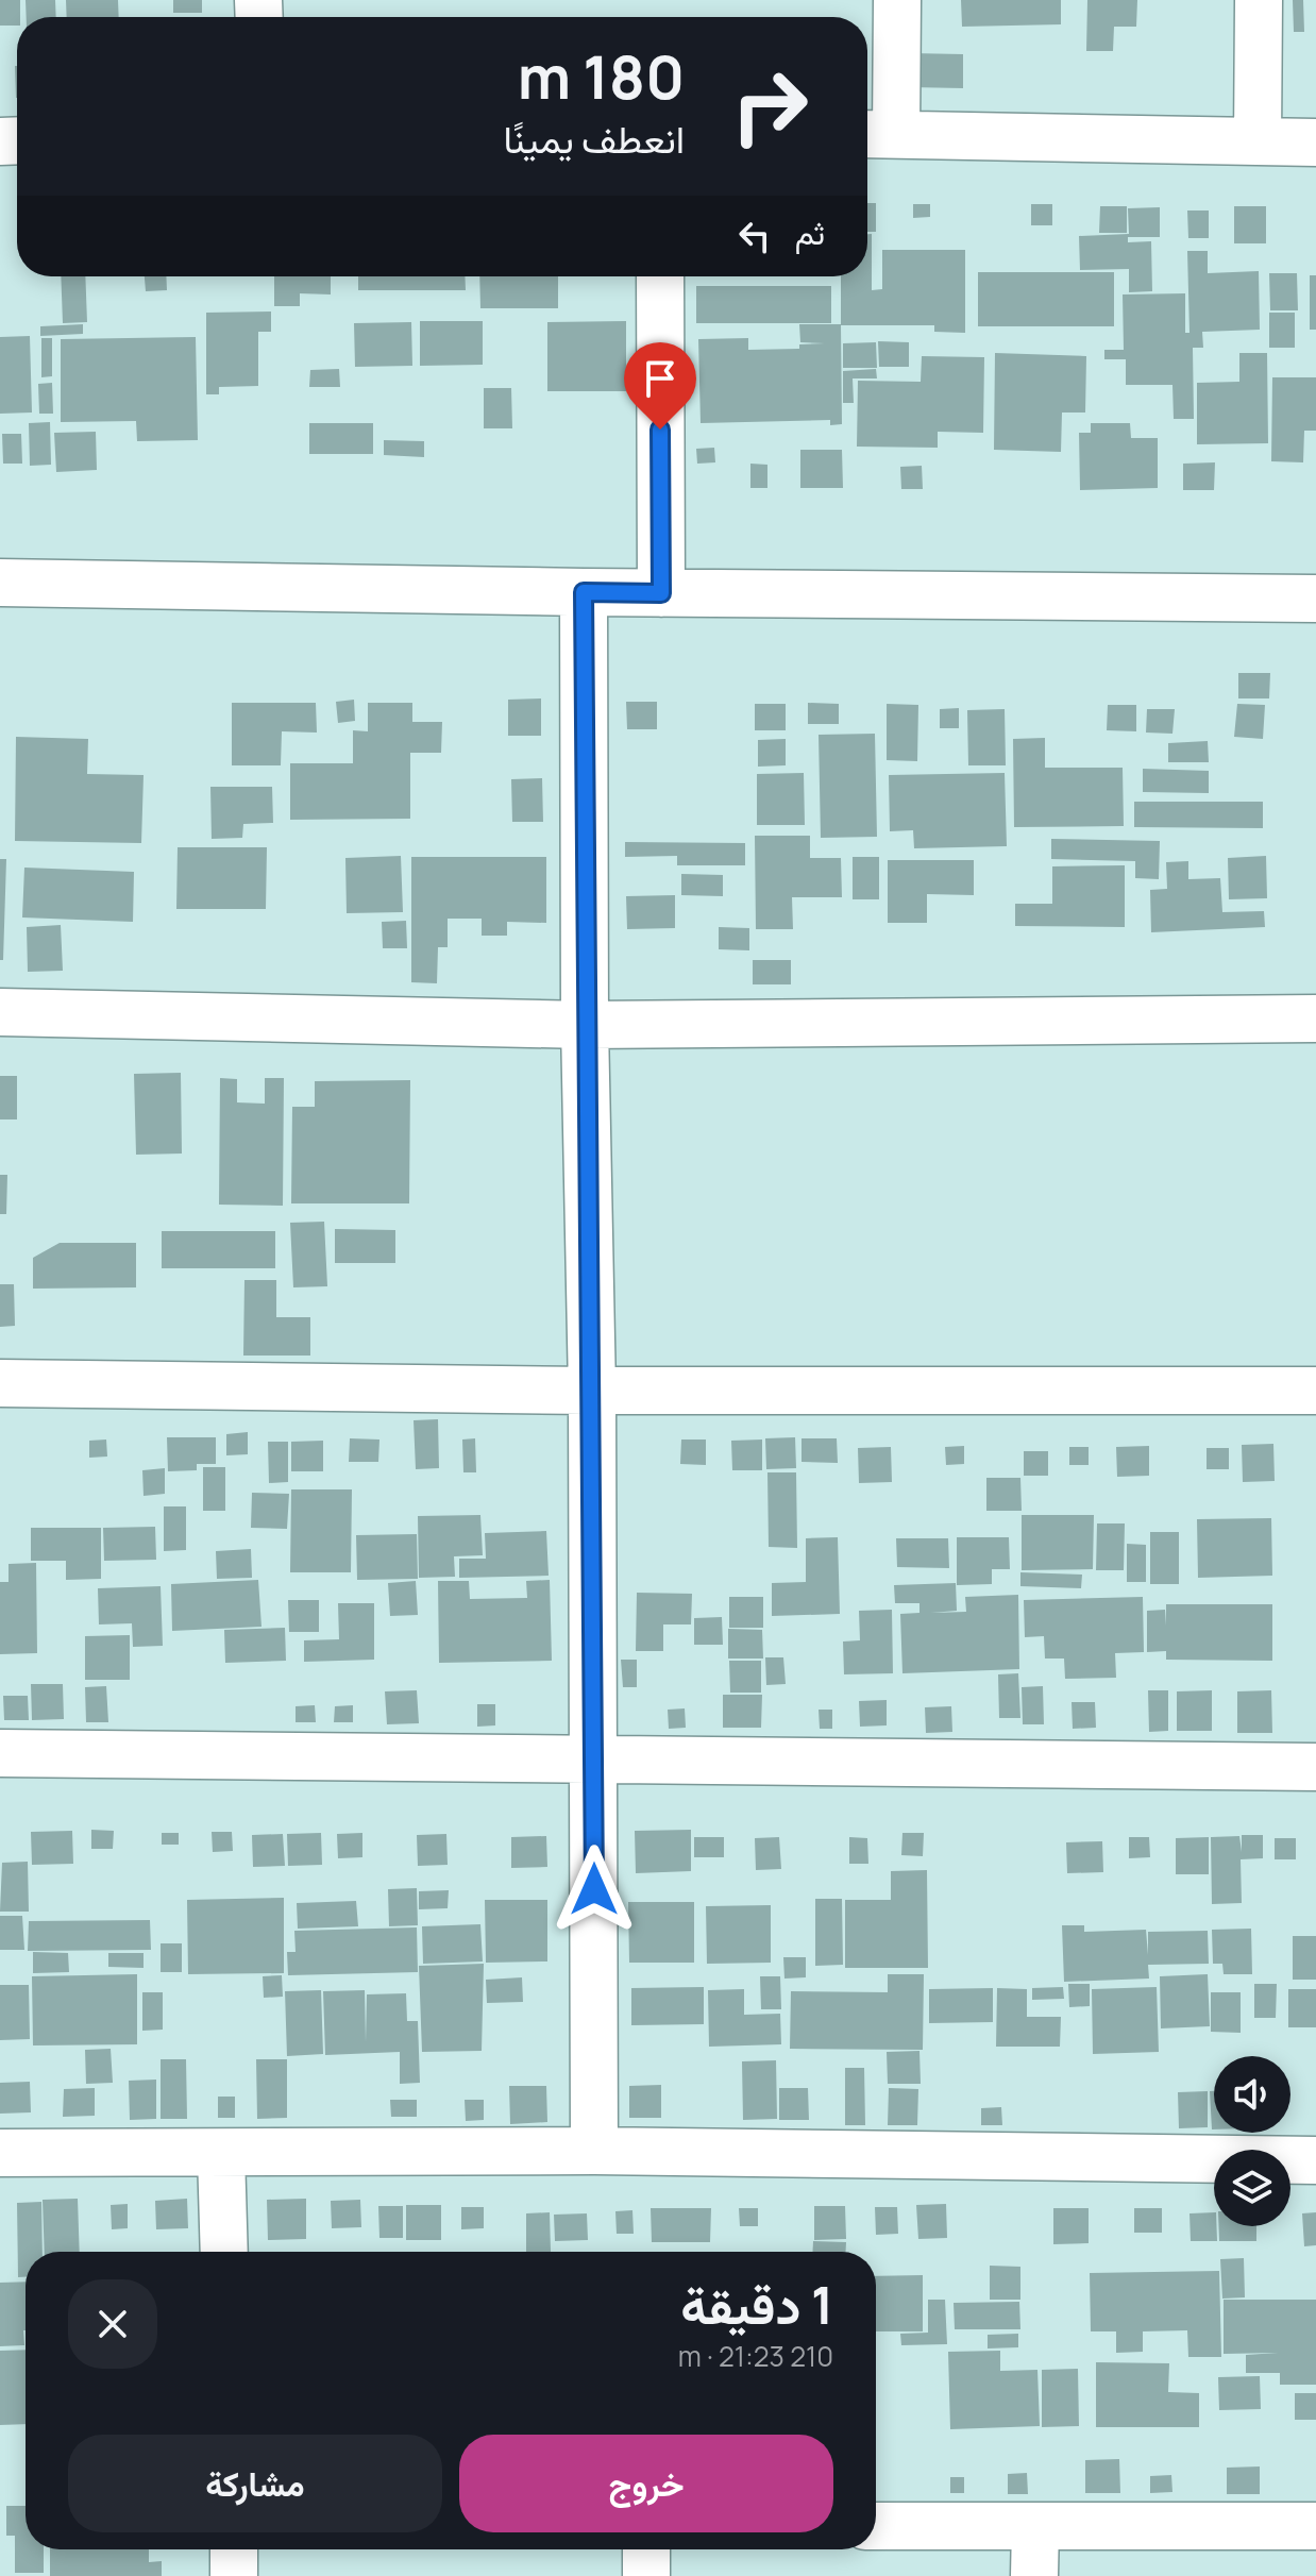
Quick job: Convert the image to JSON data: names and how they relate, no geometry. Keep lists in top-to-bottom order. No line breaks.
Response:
{"page":{"turn":["180 m","انعطف يمينًا"],"then":"ثم","heading":["1 دقيقة","210 m · 21:23"],"buttons":["خروج","مشاركة"]}}
